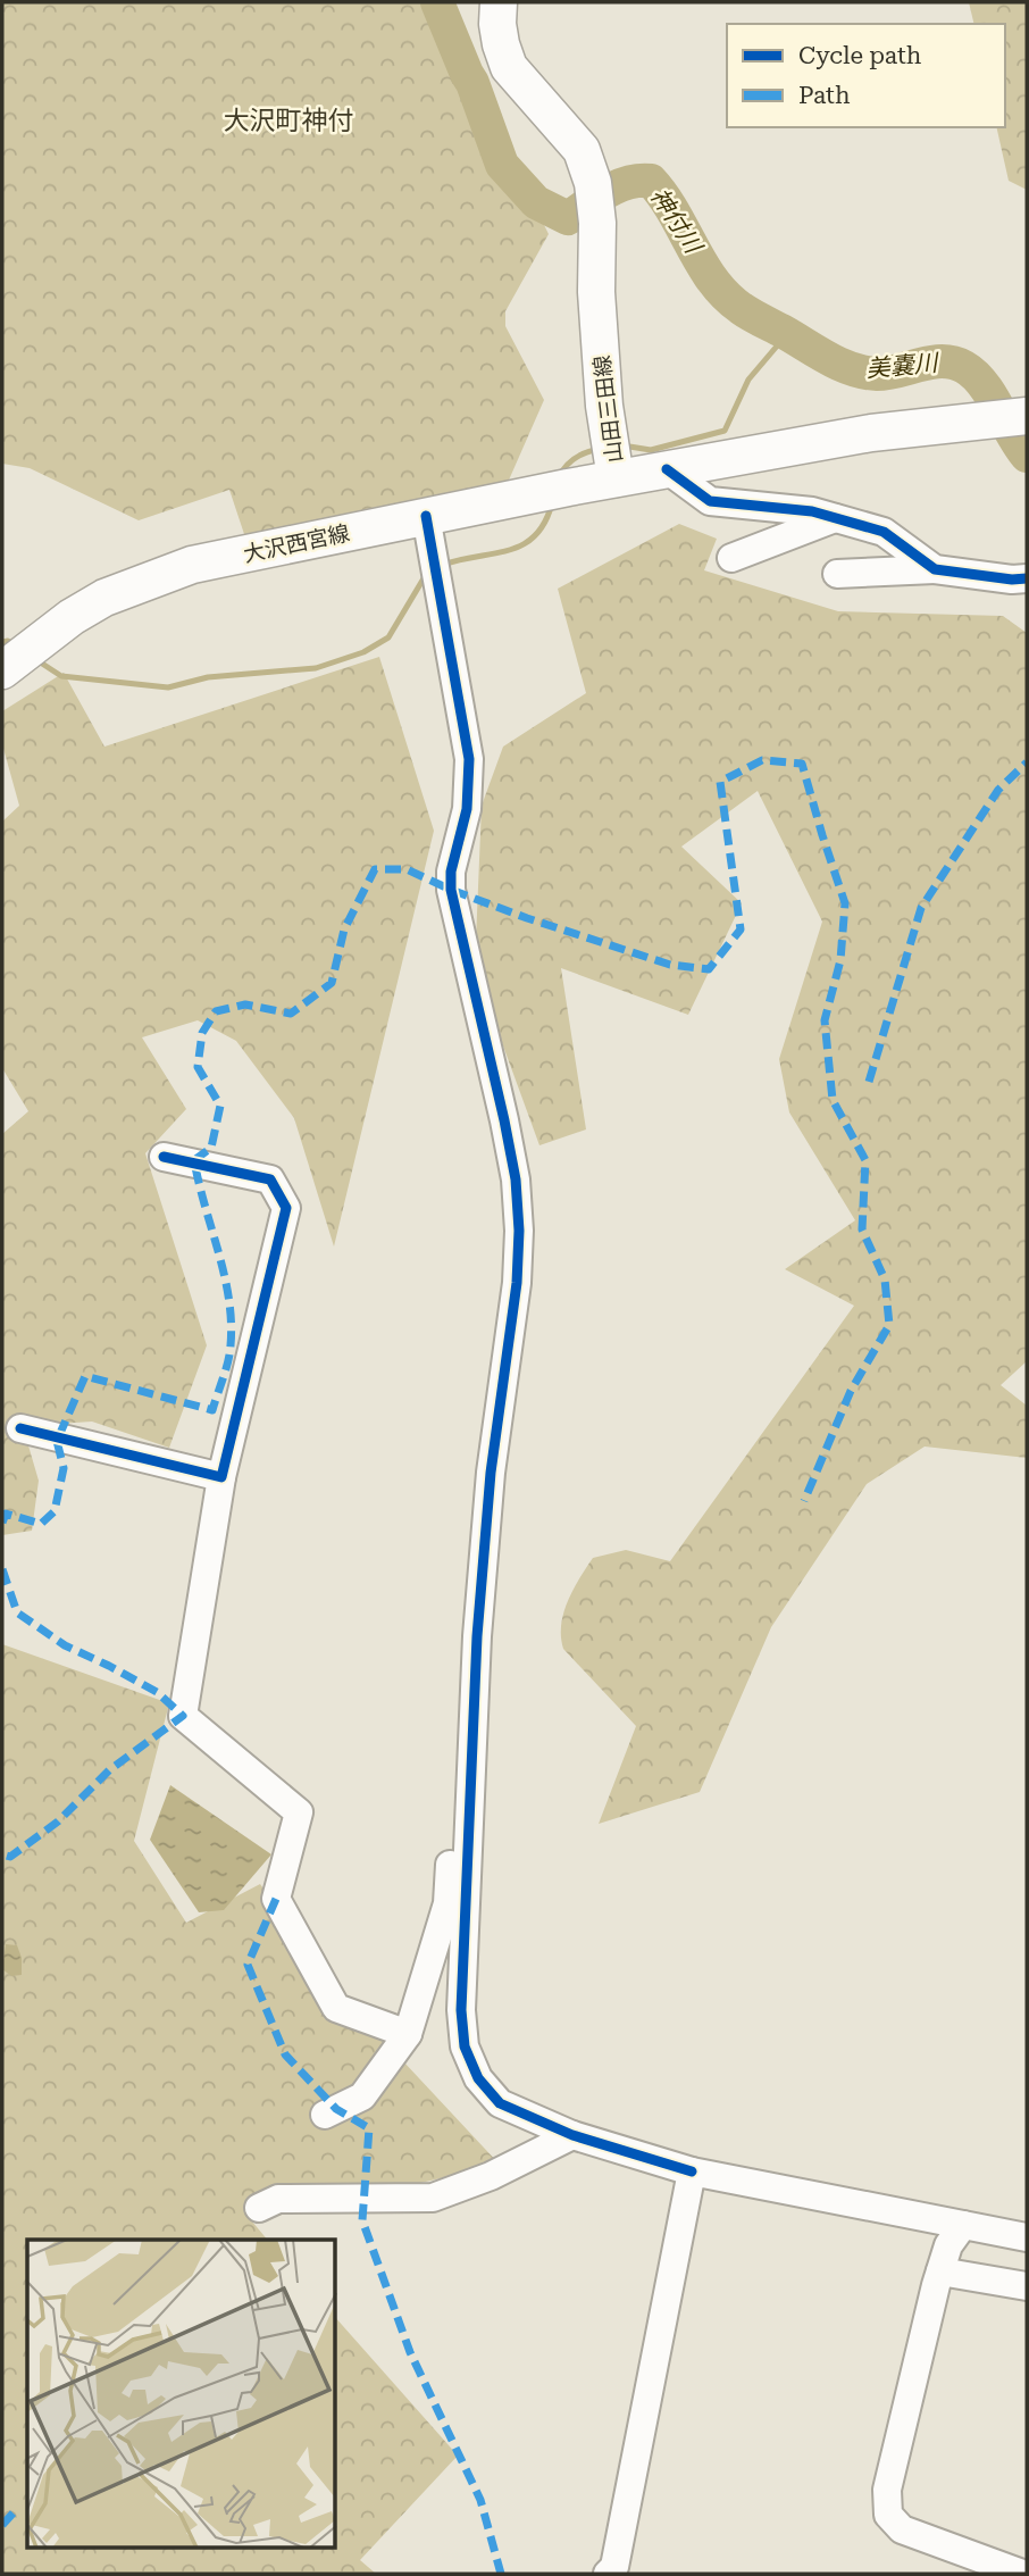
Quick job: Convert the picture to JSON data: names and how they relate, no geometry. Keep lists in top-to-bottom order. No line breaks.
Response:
{"streets":{"main road":["山田三田線","大沢西宮線"]},"crossings":[["山田三田線","大沢西宮線"]],"districts":["大沢町神付"],"water":["神付川","美嚢川"],"legend":["Cycle path","Path"]}
